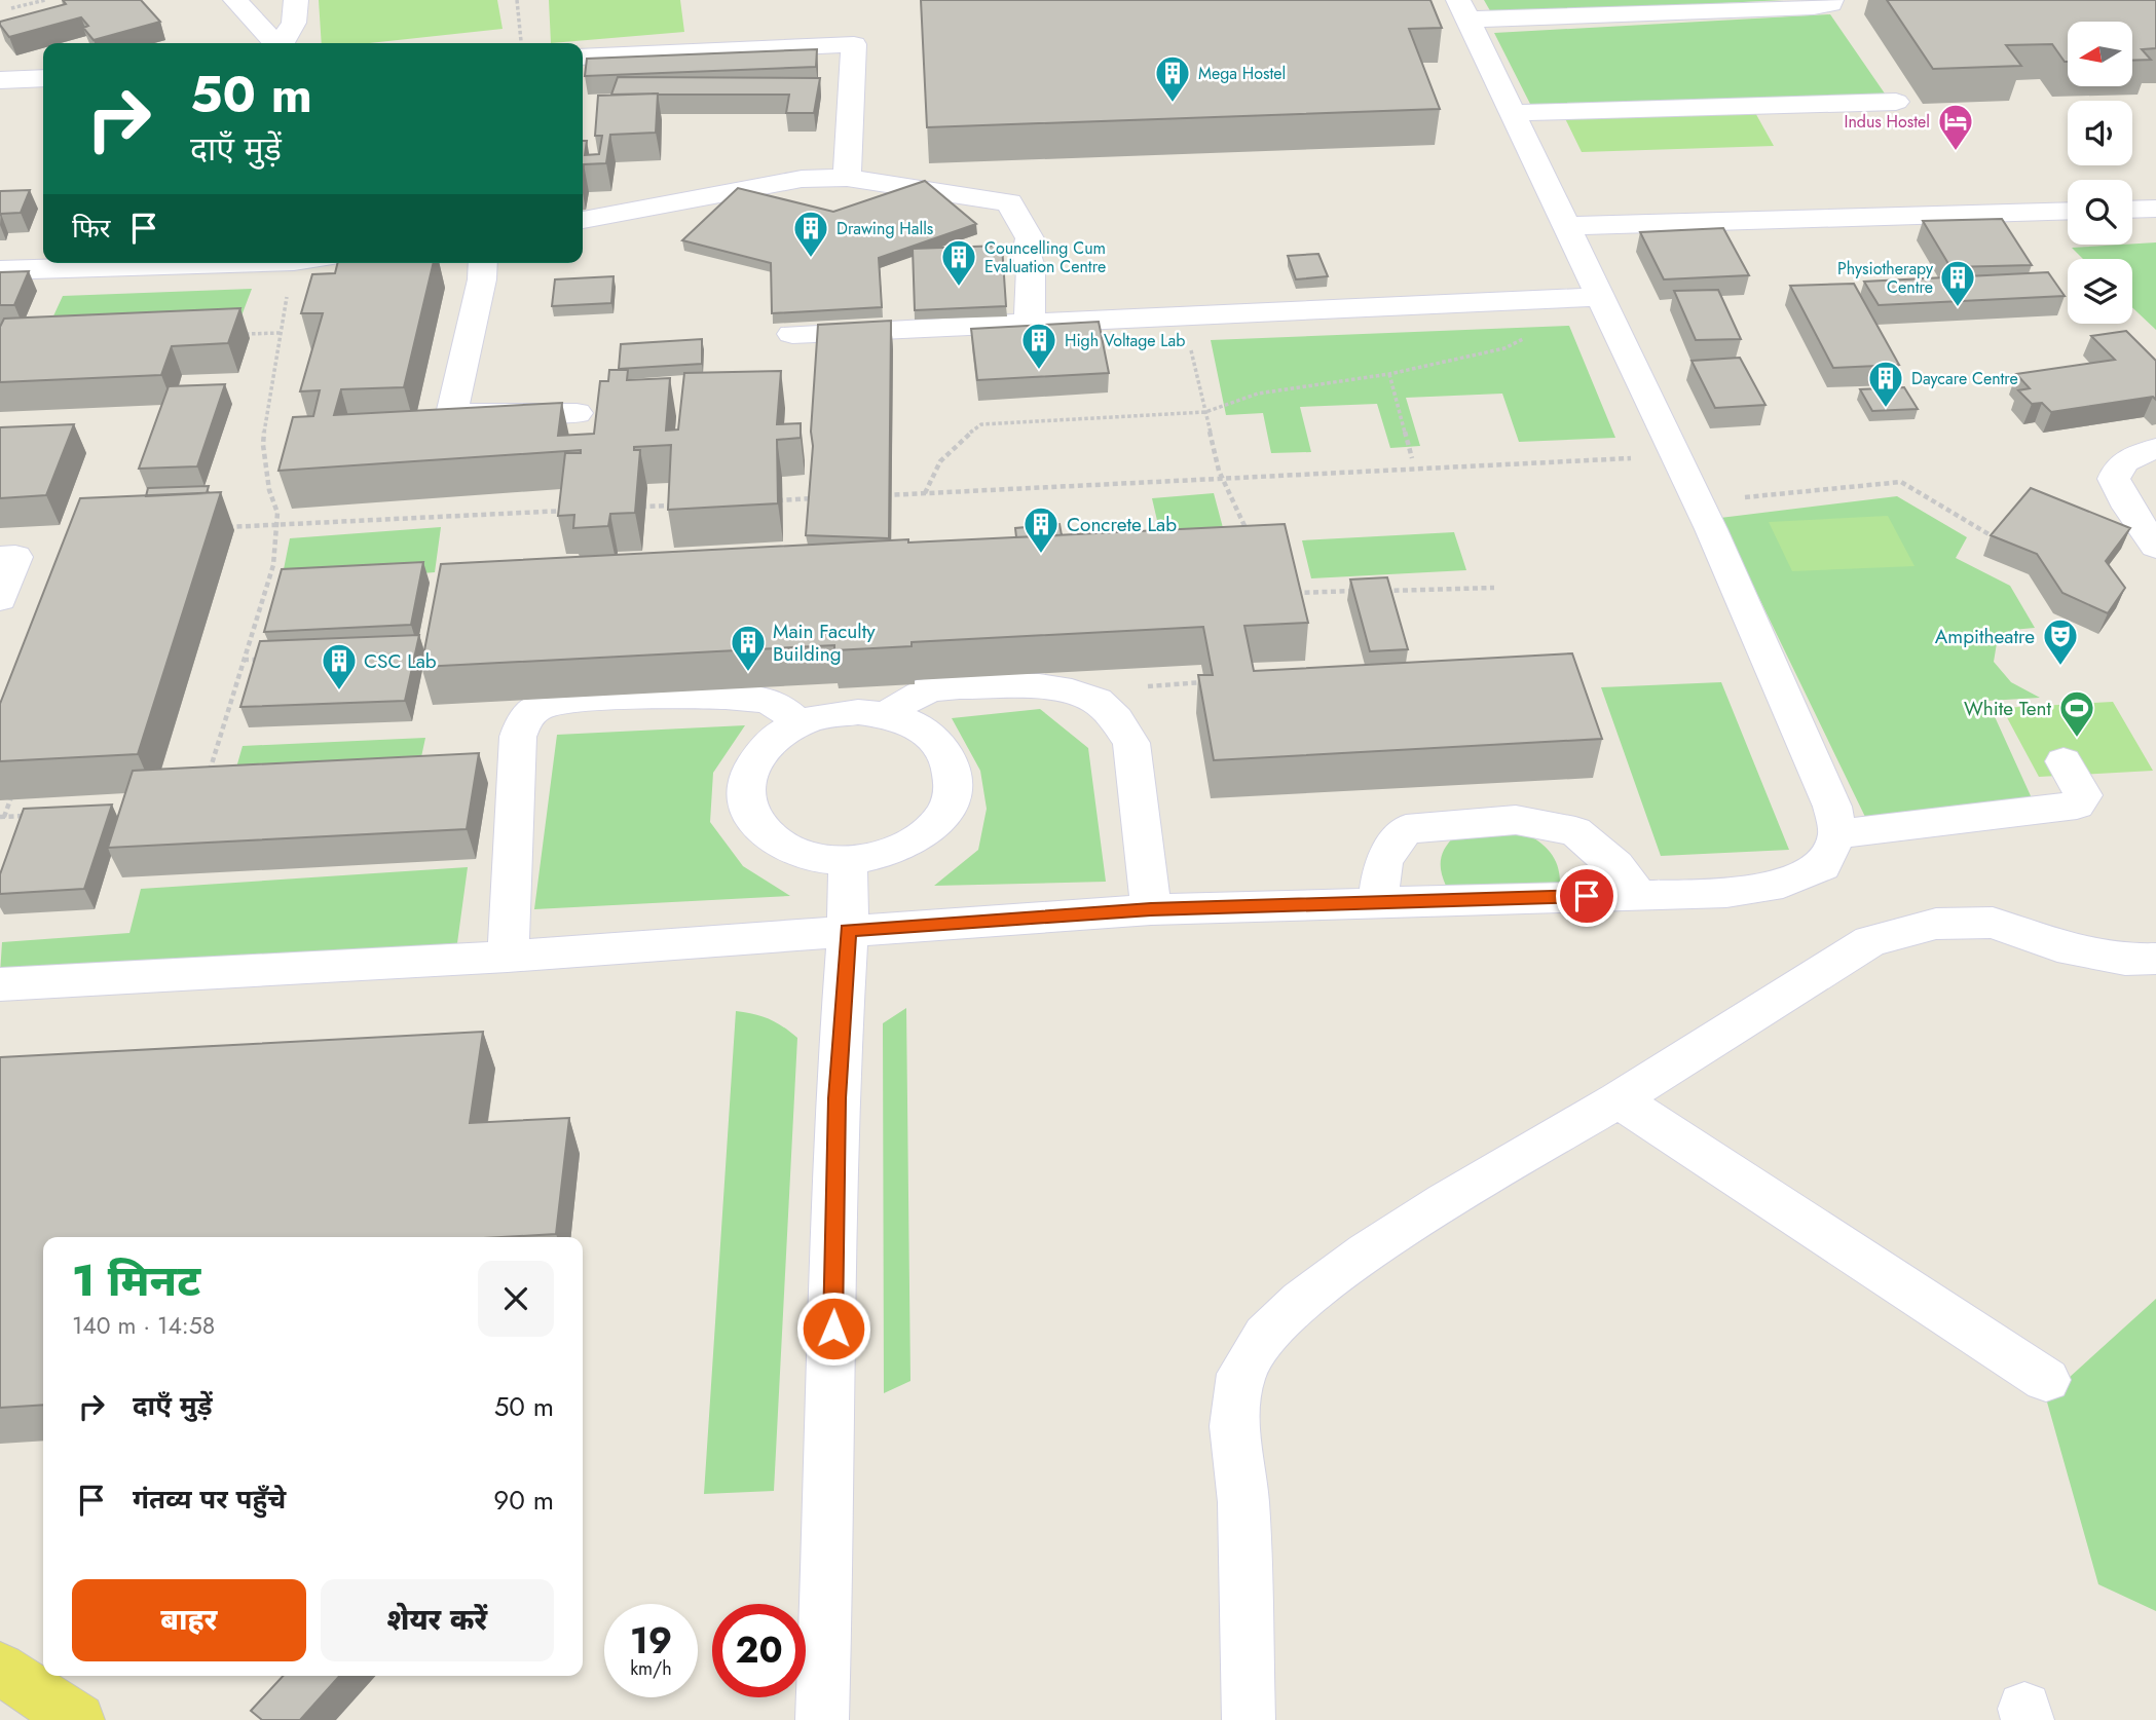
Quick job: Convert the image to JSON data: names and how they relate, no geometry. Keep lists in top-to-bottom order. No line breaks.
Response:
{"places":{"building":["Mega Hostel","Drawing Halls","Councelling Cum Evaluation Centre","Physiotherapy Centre","High Voltage Lab","Daycare Centre","Concrete Lab","Main Faculty Building","CSC Lab"],"hotel":["Indus Hostel"],"theatre":["Ampitheatre"],"sports":["White Tent"]},"north":"left","page":{"turn":["50 m","दाएँ मुड़ें"],"then":"फिर","heading":["1 मिनट","140 m · 14:58"],"list":[{"name":"दाएँ मुड़ें","value":"50 m"},{"name":"गंतव्य पर पहुँचे","value":"90 m"}],"buttons":["बाहर","शेयर करें"],"speed":"19 km/h","limit":"20"}}
